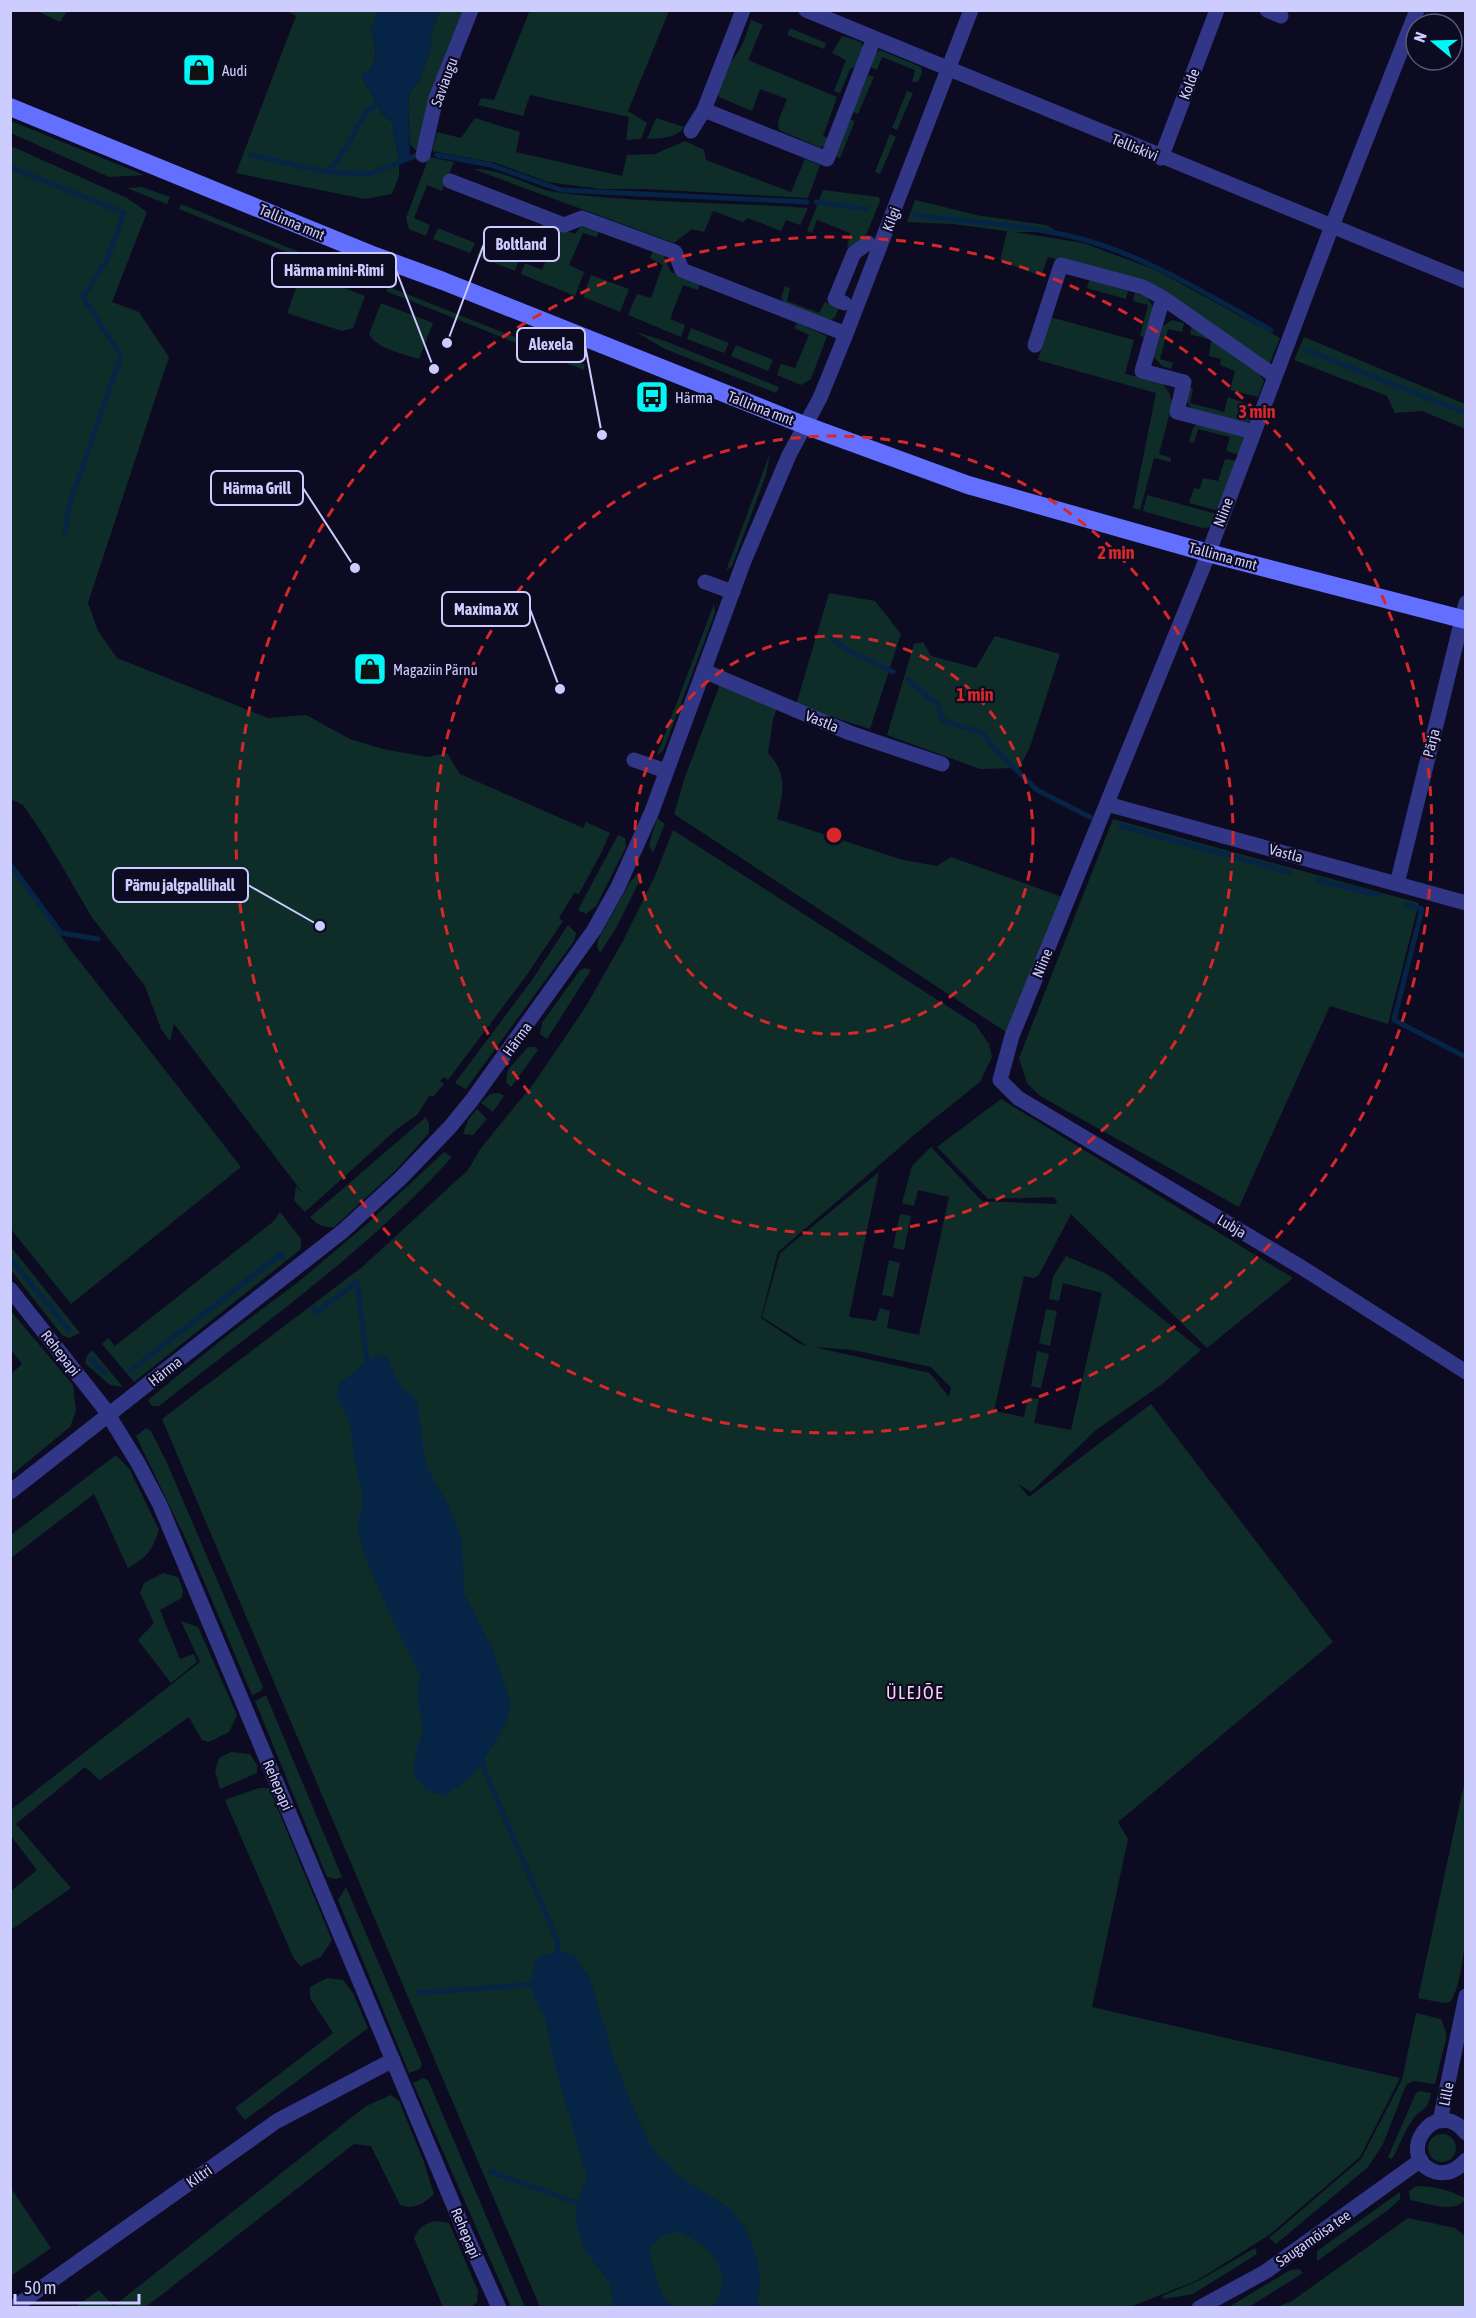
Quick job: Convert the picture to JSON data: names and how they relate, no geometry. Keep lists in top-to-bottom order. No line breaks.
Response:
{"streets":{"main road":["Tallinna mnt"],"street":["Saviaugu","Kolde","Telliskivi","Kilgi","Niine","Vastla","Pärja","Härma","Lubja","Rehepapi","Lille","Kiltri","Saugamõisa tee"]},"crossings":[["Kolde","Telliskivi"],["Telliskivi","Kilgi"],["Telliskivi","Niine"],["Kilgi","Tallinna mnt"],["Kilgi","Härma"],["Tallinna mnt","Niine"],["Tallinna mnt","Pärja"],["Tallinna mnt","Härma"],["Niine","Vastla"],["Niine","Lubja"],["Vastla","Pärja"],["Vastla","Härma"],["Härma","Rehepapi"],["Rehepapi","Kiltri"]],"districts":["ÜLEJÕE"],"places":{"shop":["Audi","Magaziin Pärnu"],"other":["Boltland","Härma mini-Rimi","Alexela","Härma Grill","Maxima XX","Pärnu jalgpallihall"],"bus stop":["Härma"]},"scale_bar":"50 m","north":"left","rings":["3 min","2 min","1 min"]}
